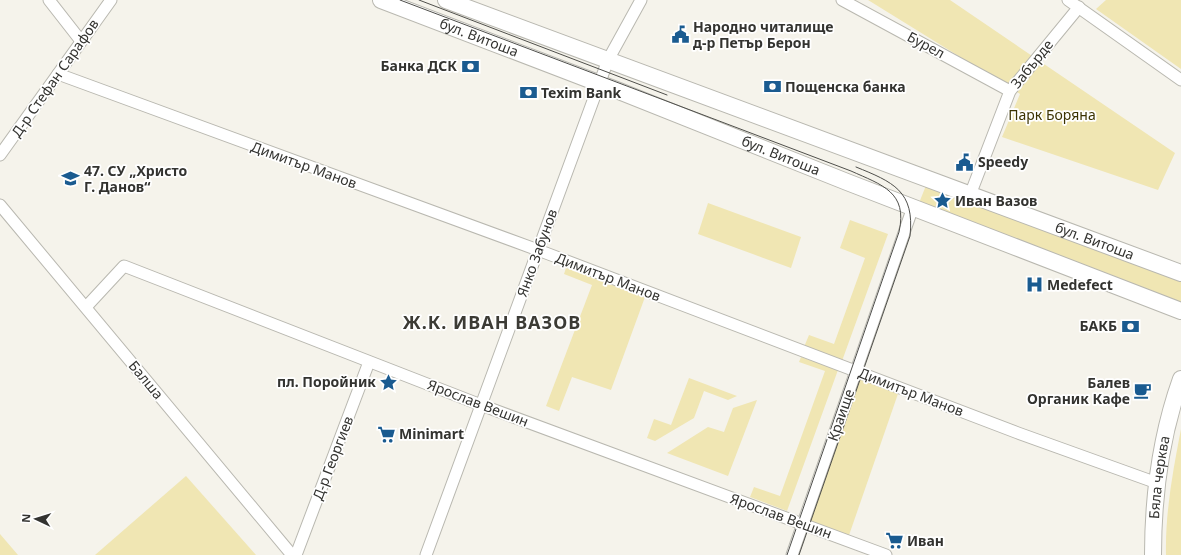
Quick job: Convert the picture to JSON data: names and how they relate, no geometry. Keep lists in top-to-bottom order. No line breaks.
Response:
{"streets":{"street":["бул. Витоша","Бурел","Забърде","Д-р Стефан Сарафов","Димитър Манов","Янко Забунов","Балша","Ярослав Вешин","Краище","Д-р Георгиев","Бяла черква"]},"crossings":[["бул. Витоша","Забърде"],["бул. Витоша","Янко Забунов"],["бул. Витоша","Краище"],["Бурел","Забърде"],["Д-р Стефан Сарафов","Димитър Манов"],["Димитър Манов","Янко Забунов"],["Димитър Манов","Краище"],["Димитър Манов","Бяла черква"],["Янко Забунов","Ярослав Вешин"],["Балша","Ярослав Вешин"],["Ярослав Вешин","Краище"],["Ярослав Вешин","Д-р Георгиев"]],"districts":["Ж.К. ИВАН ВАЗОВ"],"parks":["Парк Боряна"],"places":{"public building":["Народно читалище д-р Петър Берон","Speedy"],"bank":["Банка ДСК","Пощенска банка","Texim Bank","БАКБ"],"school or university":["47. СУ „Христо Г. Данов“"],"place":["Иван Вазов","пл. Поройник"],"hospital":["Medefect"],"cafe":["Балев Органик Кафе"],"supermarket":["Minimart","Иван"]},"north":"left"}
